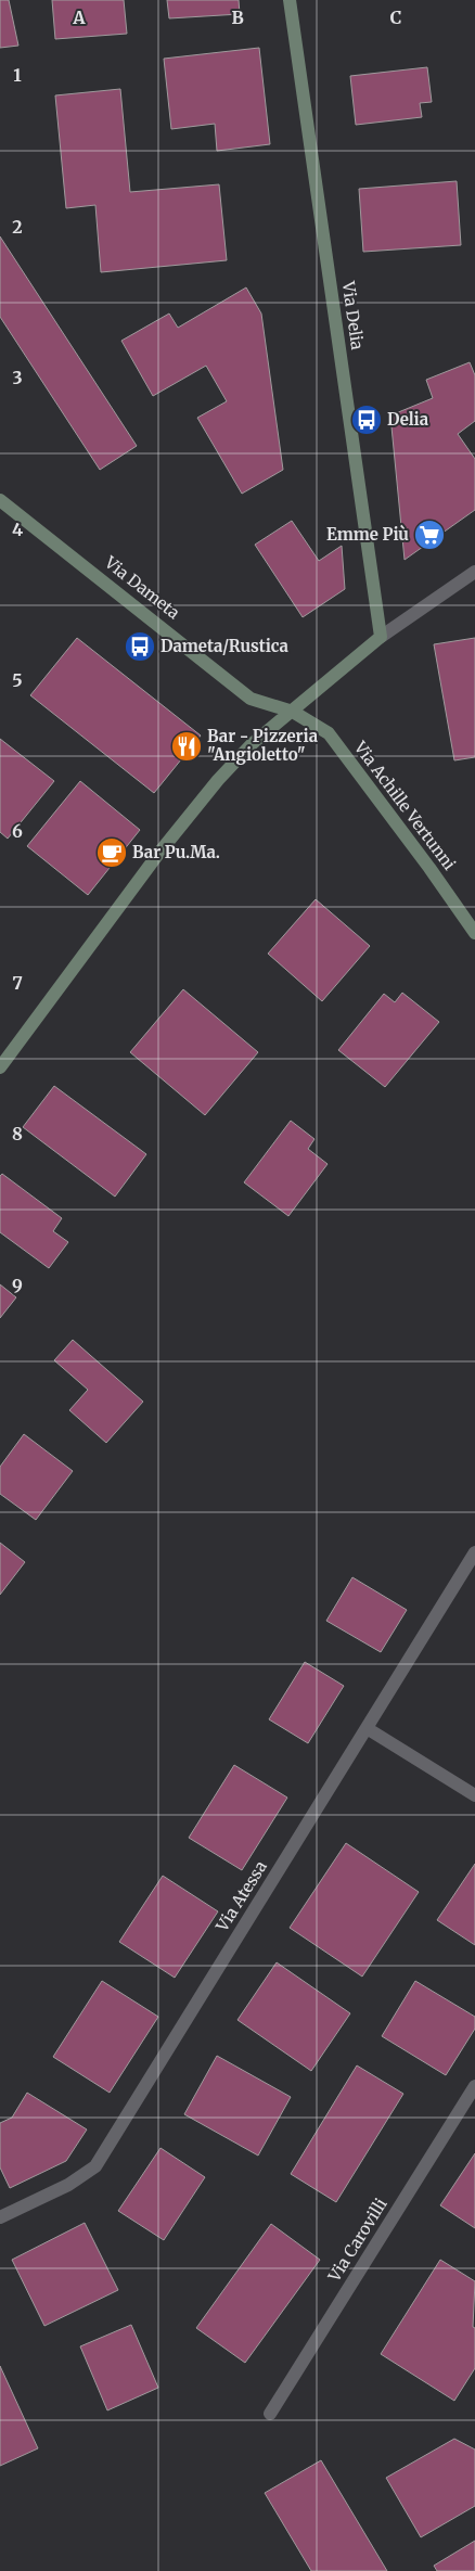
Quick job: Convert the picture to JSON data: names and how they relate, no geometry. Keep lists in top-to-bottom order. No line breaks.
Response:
{"streets":{"street":["Via Delia","Via Dameta","Via Achille Vertunni","Via Atessa","Via Carovilli"]},"crossings":[["Via Dameta","Via Achille Vertunni"]],"places":{"bus stop":["Delia","Dameta/Rustica"],"supermarket":["Emme Più"],"restaurant":["Bar - Pizzeria \"Angioletto\""],"cafe":["Bar Pu.Ma."]},"grid":{"columns":["A","B","C"],"rows":["1","2","3","4","5","6","7","8","9"]}}
